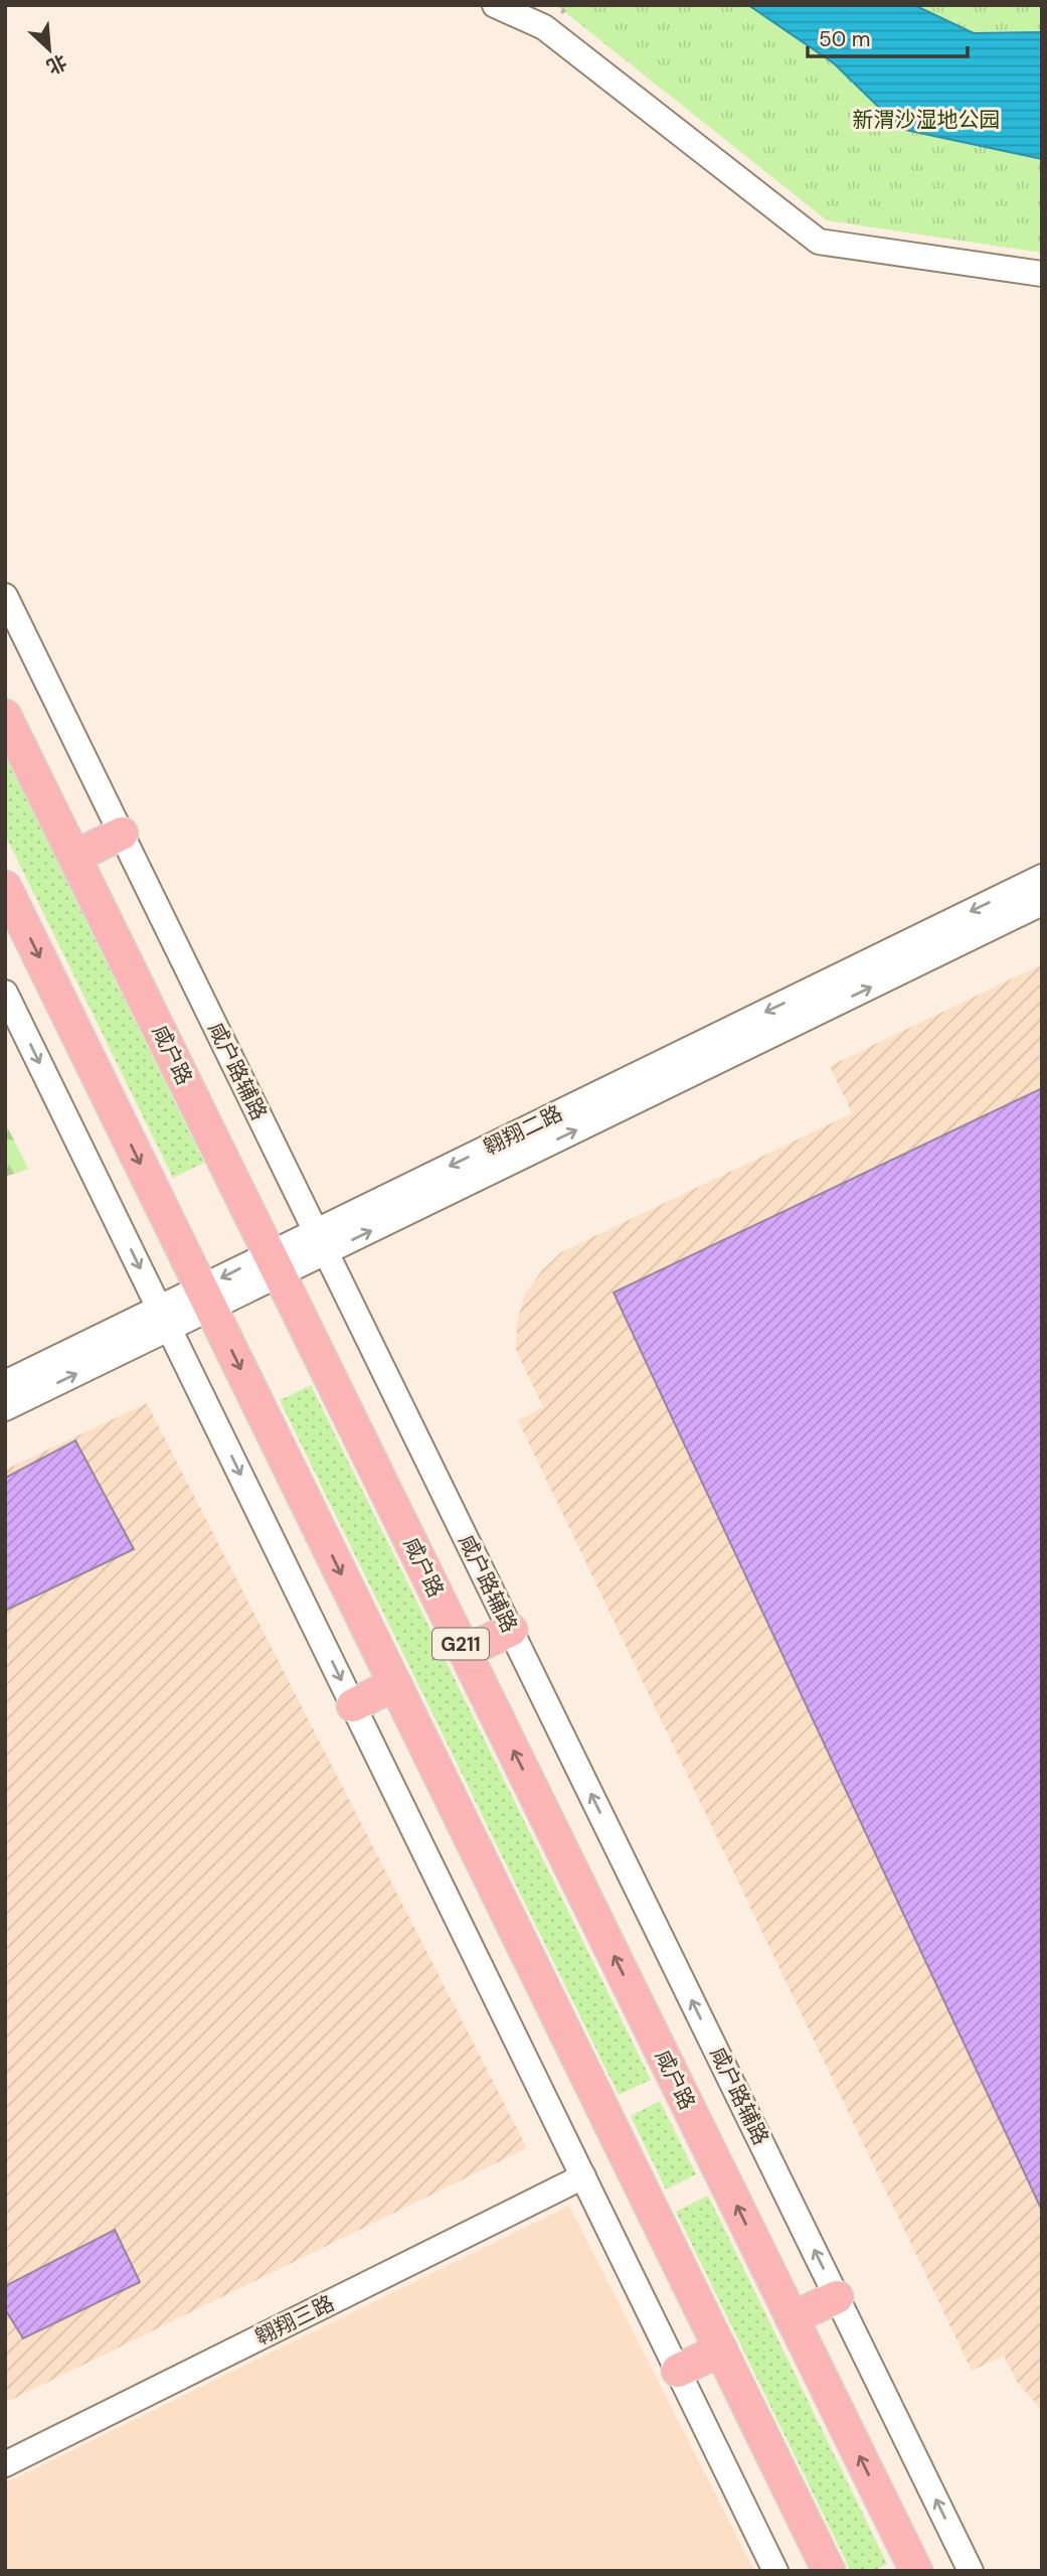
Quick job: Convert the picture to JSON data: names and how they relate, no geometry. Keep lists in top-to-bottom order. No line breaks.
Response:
{"streets":{"main road":["咸户路","G211"],"street":["咸户路辅路","翱翔二路","翱翔三路"]},"crossings":[["咸户路","翱翔二路"],["咸户路辅路","翱翔二路"]],"parks":["新渭沙湿地公园"],"scale_bar":"50 m","north":"bottom right"}
